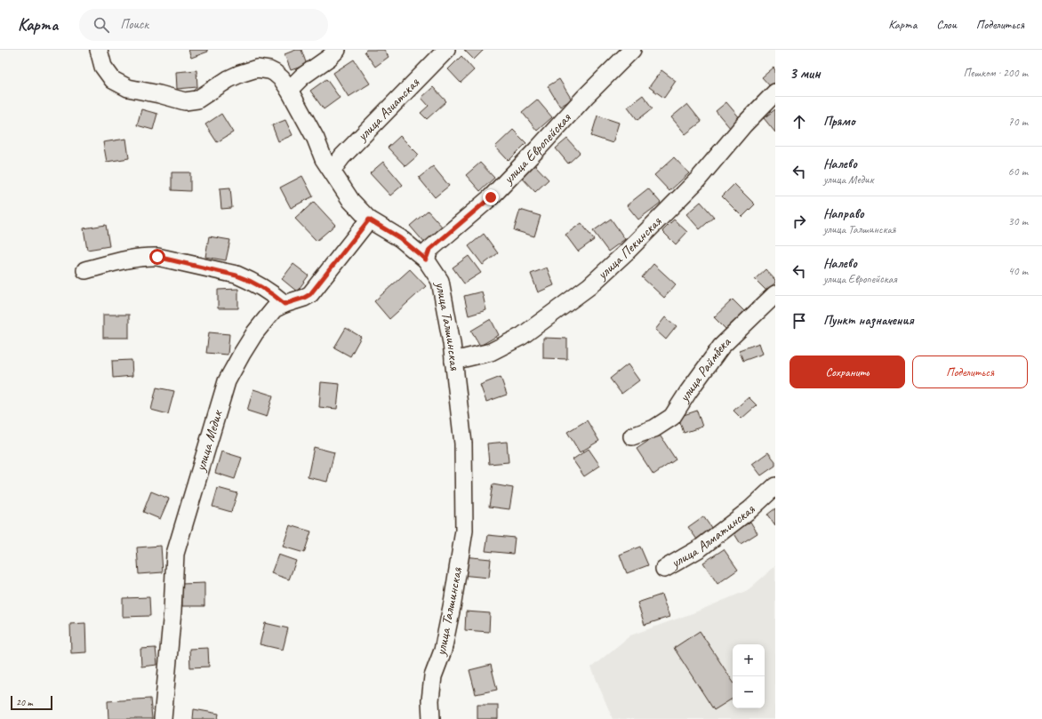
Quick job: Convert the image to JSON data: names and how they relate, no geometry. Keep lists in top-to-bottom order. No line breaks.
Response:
{"streets":{"street":["улица Азиатская","улица Европейская","улица Пекинская","улица Талшинская","улица Раймбека","улица Медик","улица Алматинская"]},"crossings":[["улица Азиатская","улица Талшинская"],["улица Европейская","улица Талшинская"],["улица Пекинская","улица Талшинская"],["улица Талшинская","улица Медик"]],"scale_bar":"20 m","page":{"header":"Карта","search":"Поиск","nav":["Карта","Слои","Поделиться"],"heading":["3 мин","Пешком · 200 m"],"list":[["Прямо","70 m"],["Налево","улица Медик","60 m"],["Направо","улица Талшинская","30 m"],["Налево","улица Европейская","40 m"],"Пункт назначения"],"buttons":["Сохранить","Поделиться"],"map_buttons":["+","−"],"scale":"20 m"}}
